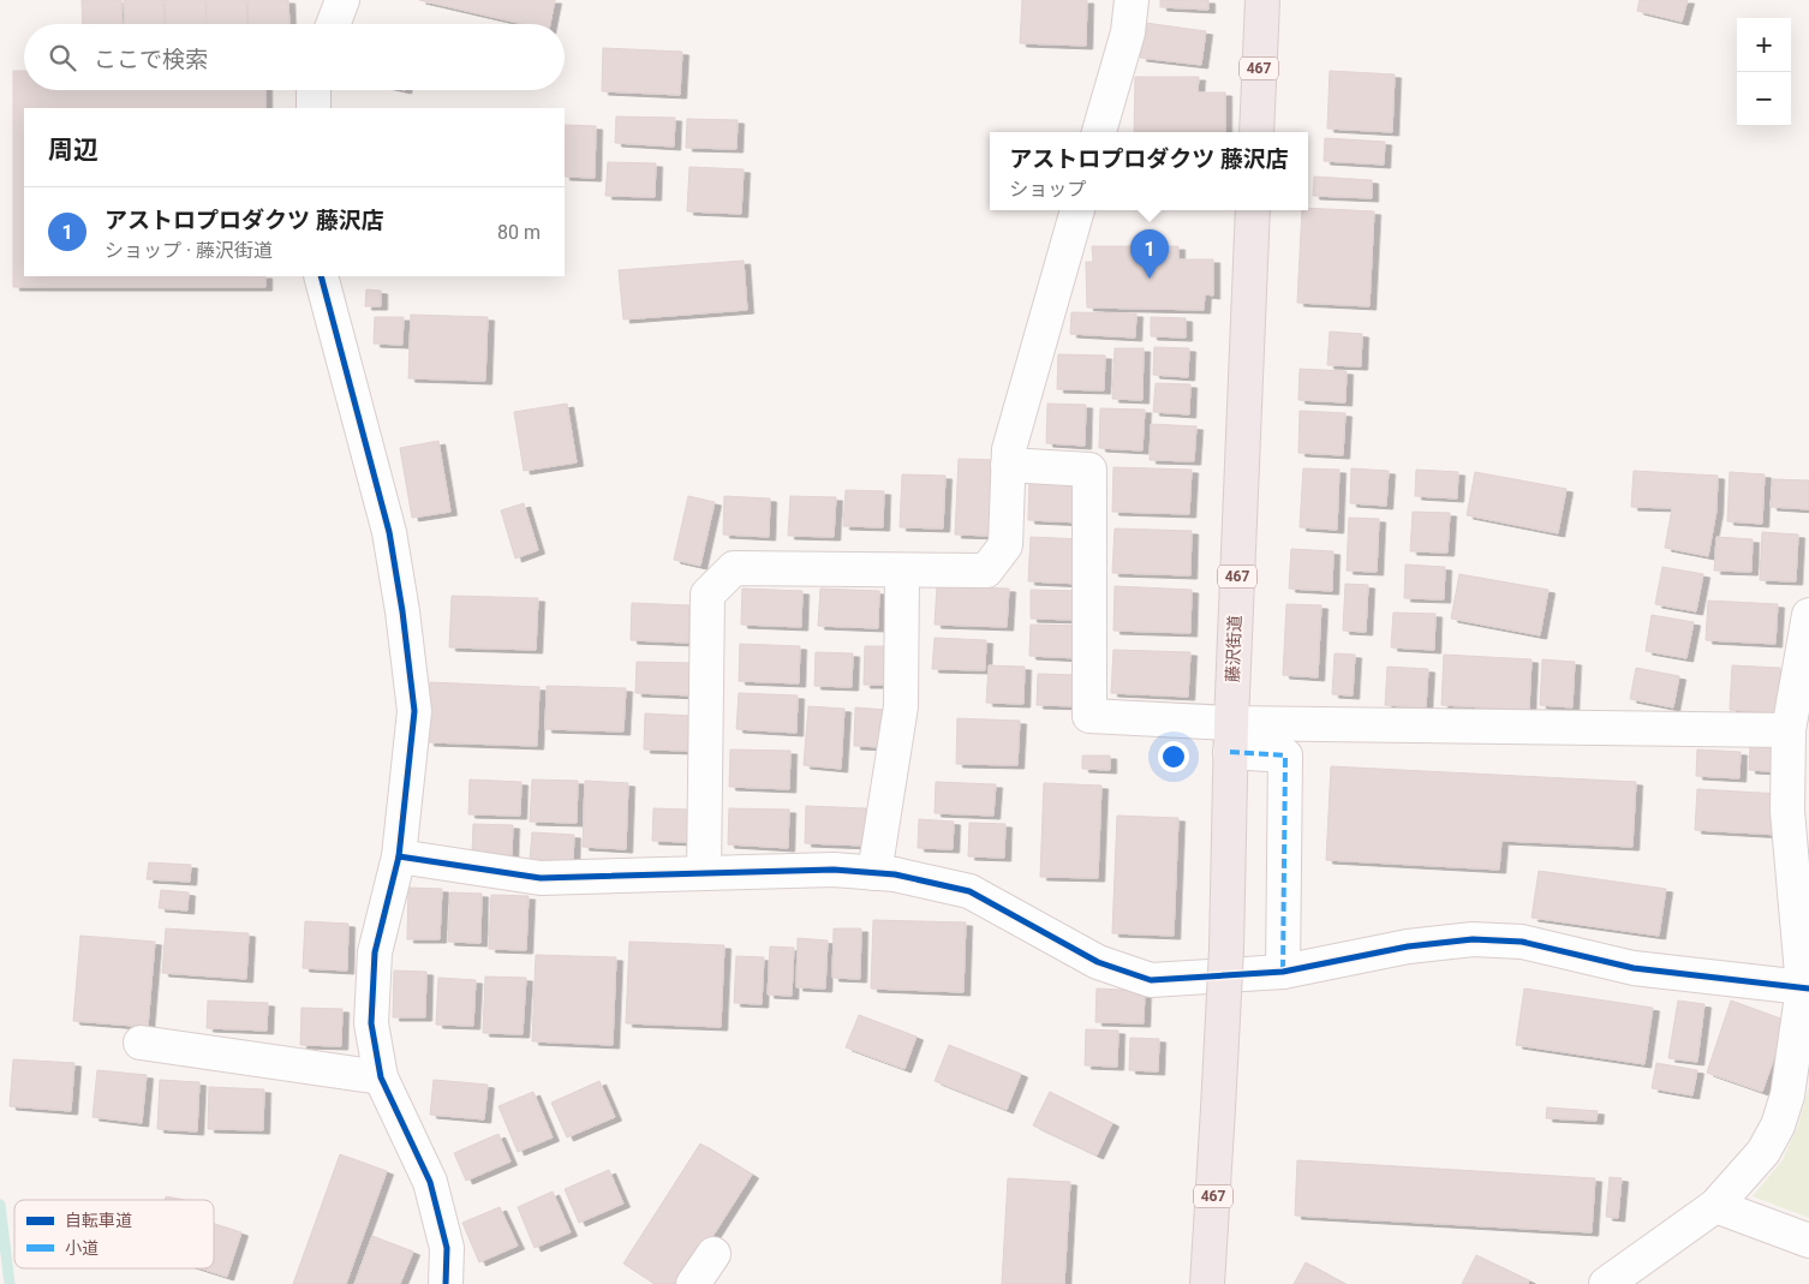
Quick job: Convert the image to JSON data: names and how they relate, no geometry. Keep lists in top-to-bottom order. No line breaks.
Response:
{"streets":{"highway":["467","藤沢街道"]},"legend":["自転車道","小道"],"page":{"map_buttons":["+","−"],"search":"ここで検索","heading":"周辺","popup":["アストロプロダクツ 藤沢店","ショップ"],"list":[{"mark":"1","name":"アストロプロダクツ 藤沢店","note":"ショップ · 藤沢街道","value":"80 m"}],"pins":"1"}}
